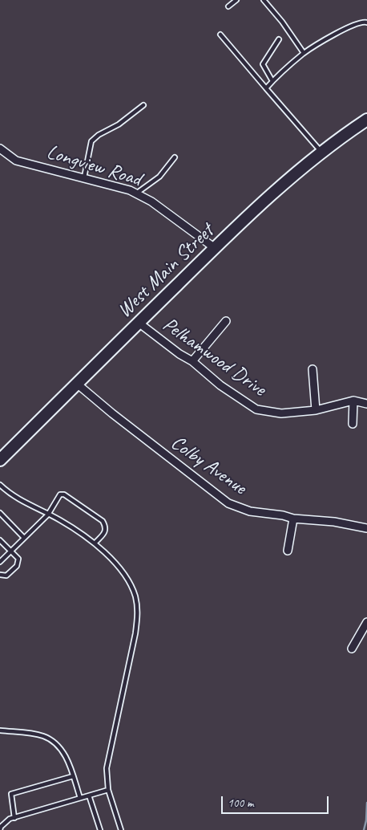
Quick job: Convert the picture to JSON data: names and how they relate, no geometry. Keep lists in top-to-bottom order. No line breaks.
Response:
{"streets":{"main road":["West Main Street"],"street":["Longview Road","Pelhamwood Drive","Colby Avenue"]},"crossings":[["Longview Road","West Main Street"],["West Main Street","Pelhamwood Drive"],["West Main Street","Colby Avenue"]],"scale_bar":"100 m"}
